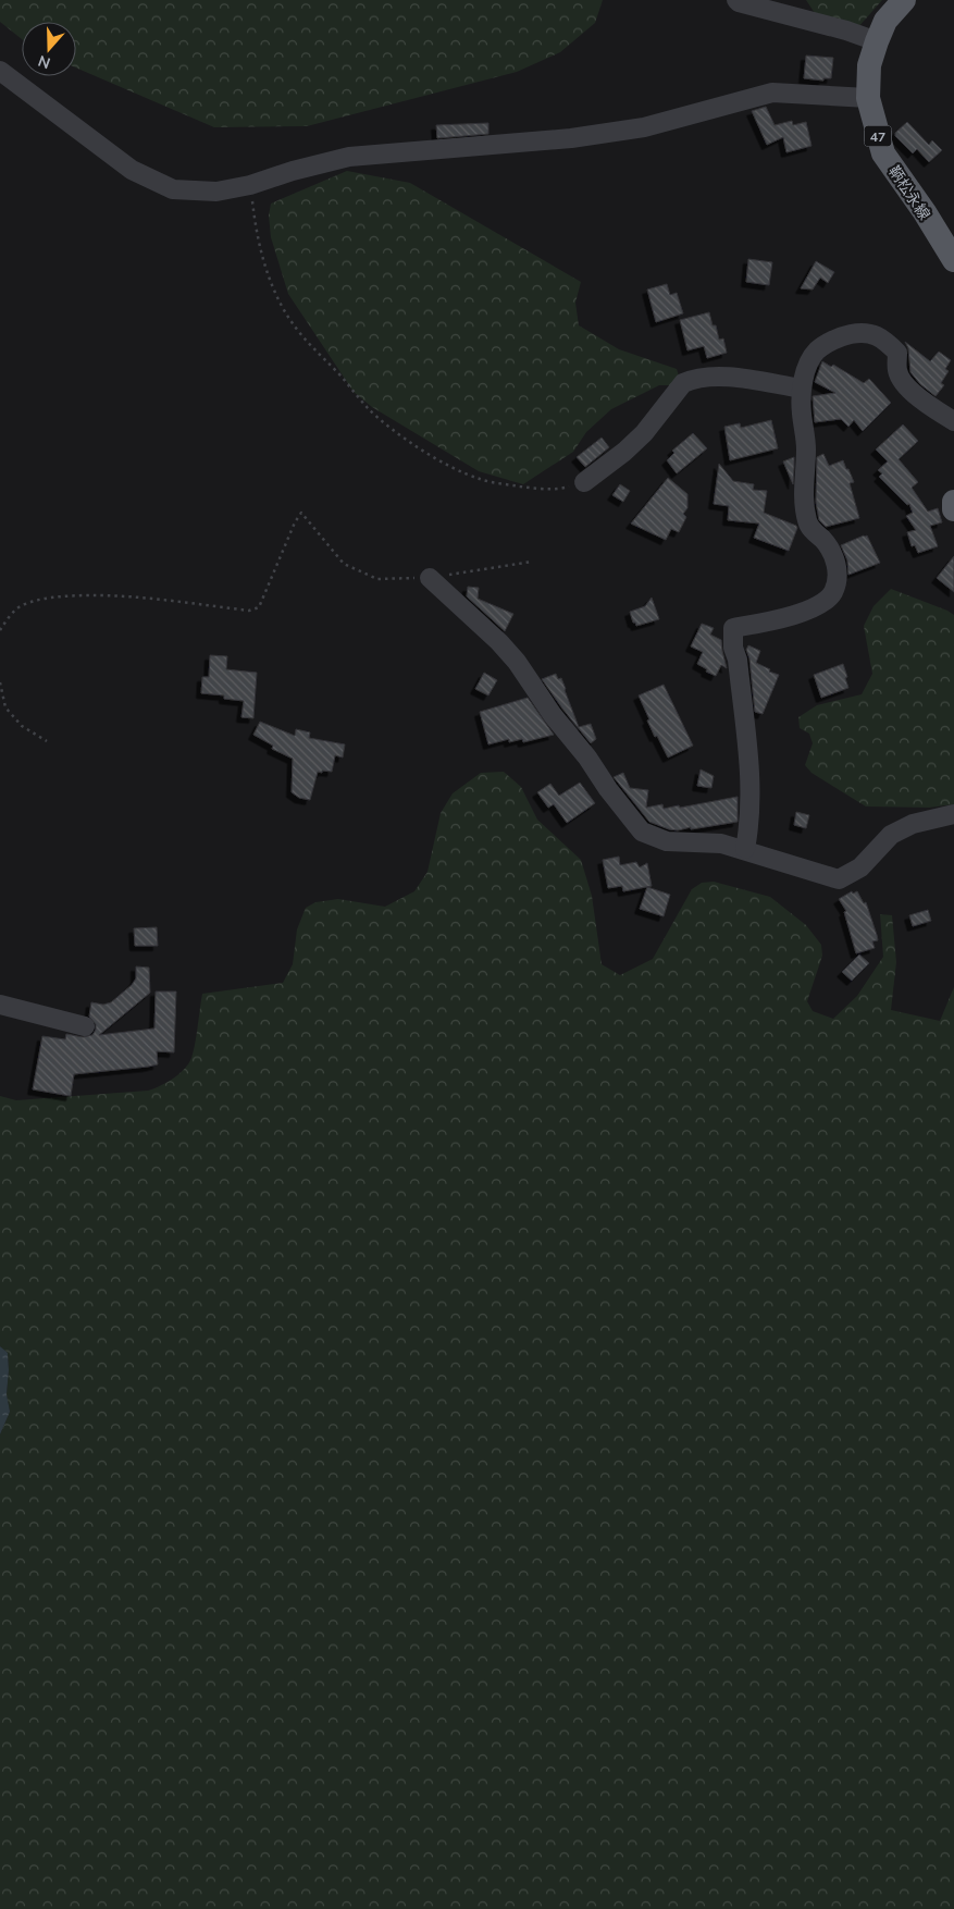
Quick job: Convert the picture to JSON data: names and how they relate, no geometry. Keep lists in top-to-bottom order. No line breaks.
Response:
{"streets":{"main road":["47","鞆松永線"]},"north":"bottom"}
